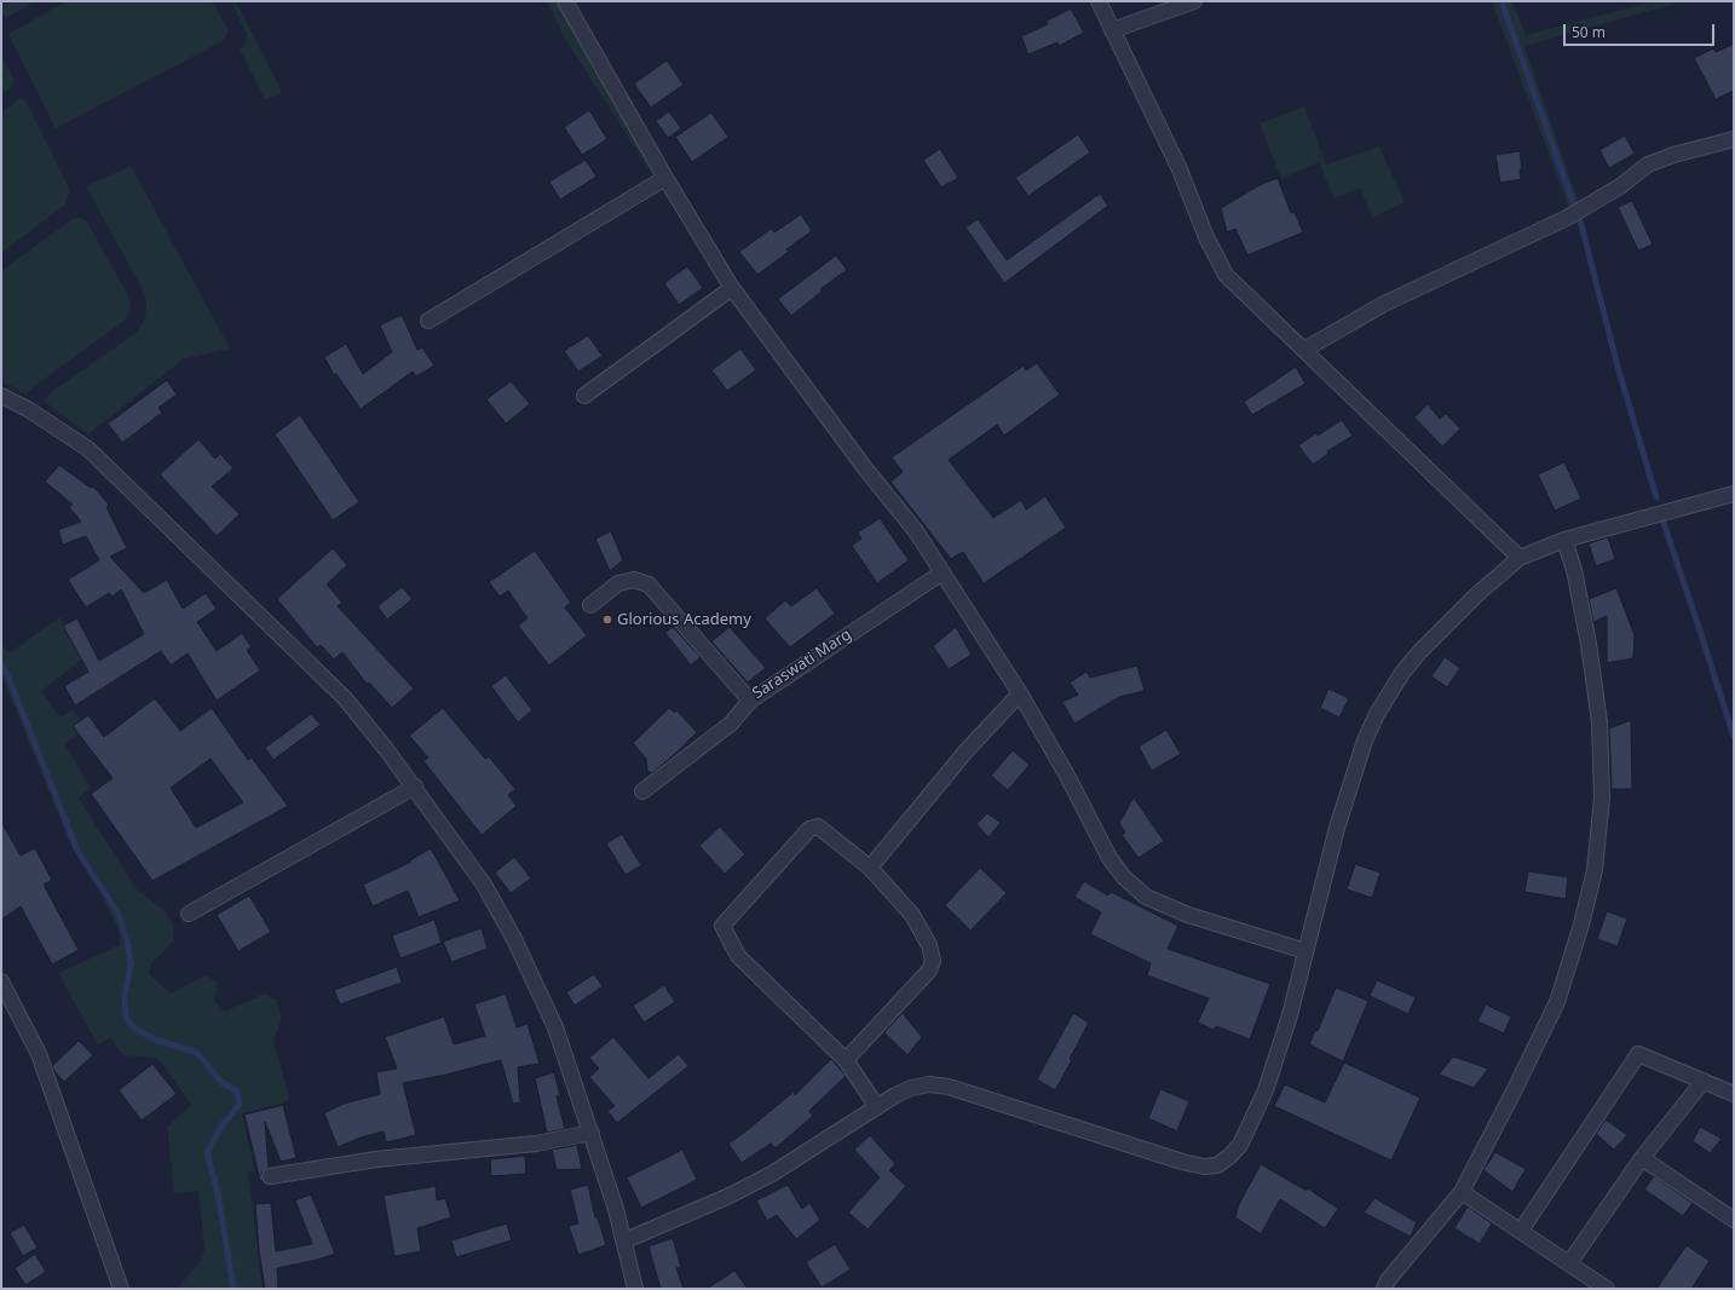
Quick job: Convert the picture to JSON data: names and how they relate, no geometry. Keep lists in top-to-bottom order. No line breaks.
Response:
{"streets":{"street":["Saraswati Marg"]},"places":["Glorious Academy"],"scale_bar":"50 m"}
